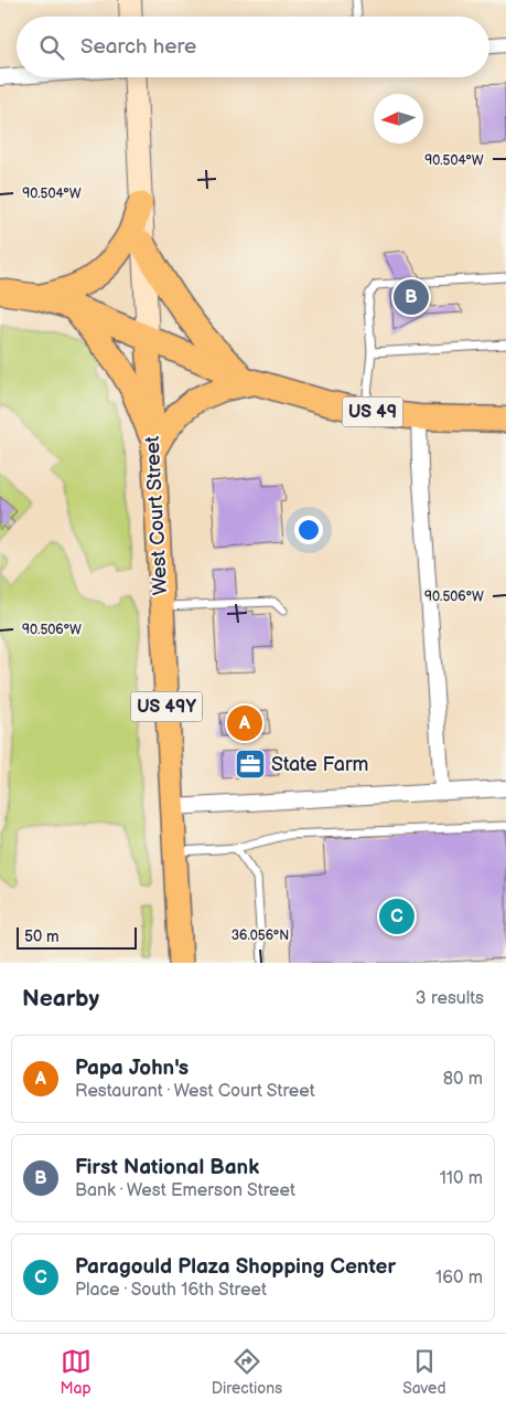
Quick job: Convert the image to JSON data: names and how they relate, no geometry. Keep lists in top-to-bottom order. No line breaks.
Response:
{"streets":{"highway":["US 49"],"main road":["West Court Street","US 49Y"]},"crossings":[["US 49","West Court Street"]],"places":{"office":["State Farm"]},"scale_bar":"50 m","north":"left","page":{"search":"Search here","pins":["B","A","C"],"scale":"50 m","heading":["Nearby","3 results"],"list":[{"mark":"A","name":"Papa John's","note":"Restaurant · West Court Street","value":"80 m"},{"mark":"B","name":"First National Bank","note":"Bank · West Emerson Street","value":"110 m"},{"mark":"C","name":"Paragould Plaza Shopping Center","note":"Place · South 16th Street","value":"160 m"}],"nav":["Map","Directions","Saved"]},"coordinates":["90.504°W","90.506°W","36.056°N"]}
